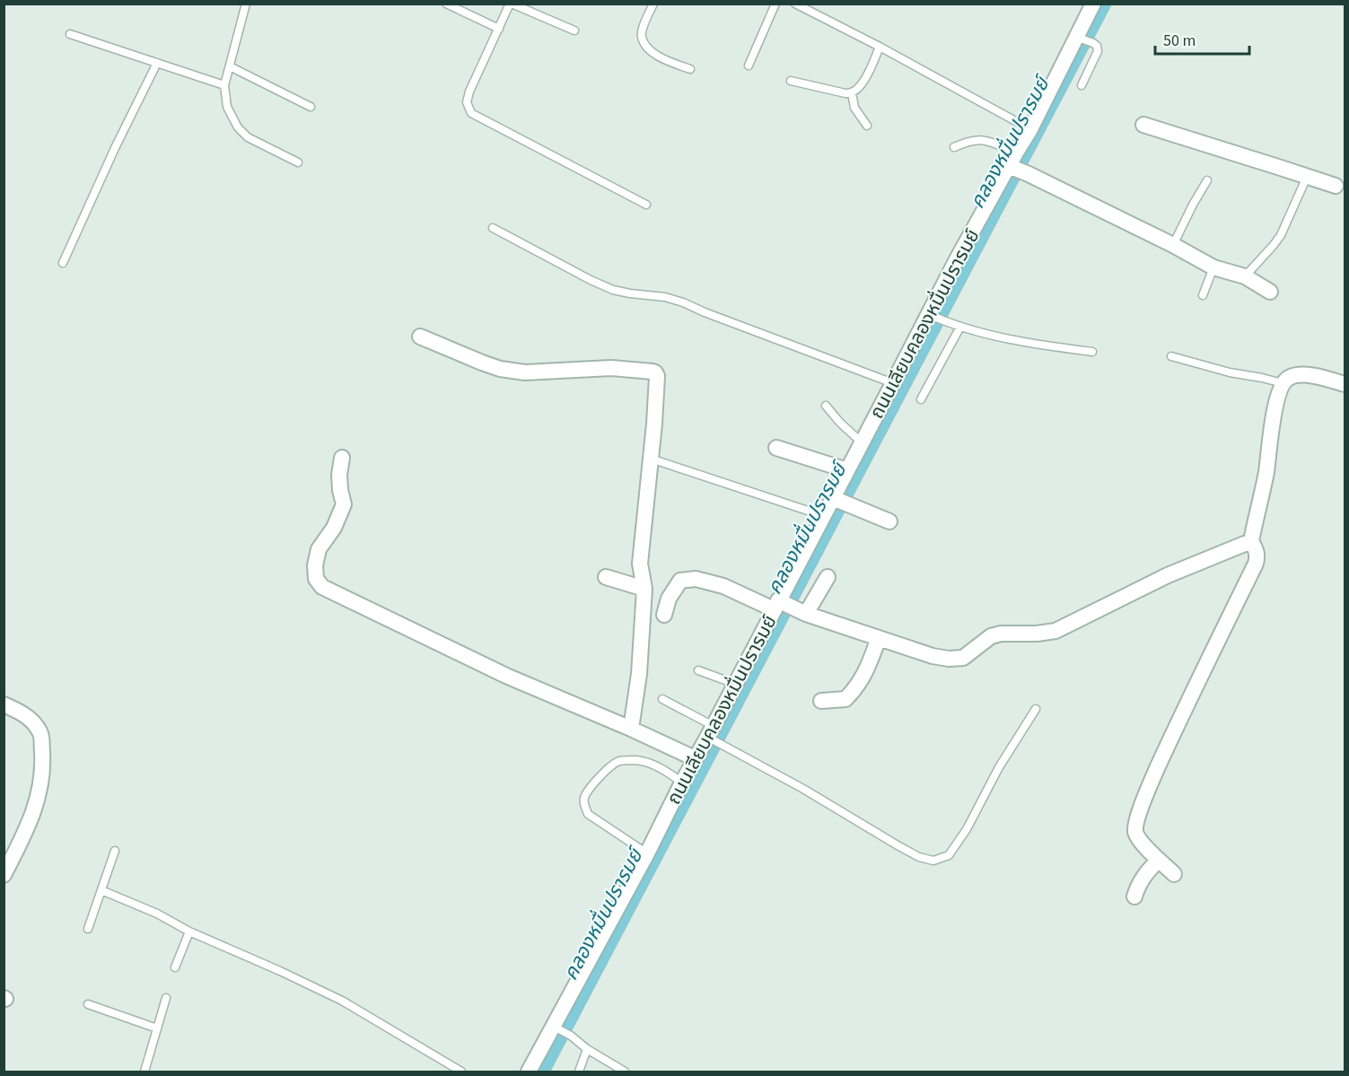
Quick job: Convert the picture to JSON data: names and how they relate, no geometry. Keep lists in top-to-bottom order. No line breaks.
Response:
{"streets":{"street":["ถนนเลียบคลองหมื่นปรารมย์"]},"water":["คลองหมื่นปรารมย์"],"scale_bar":"50 m"}
